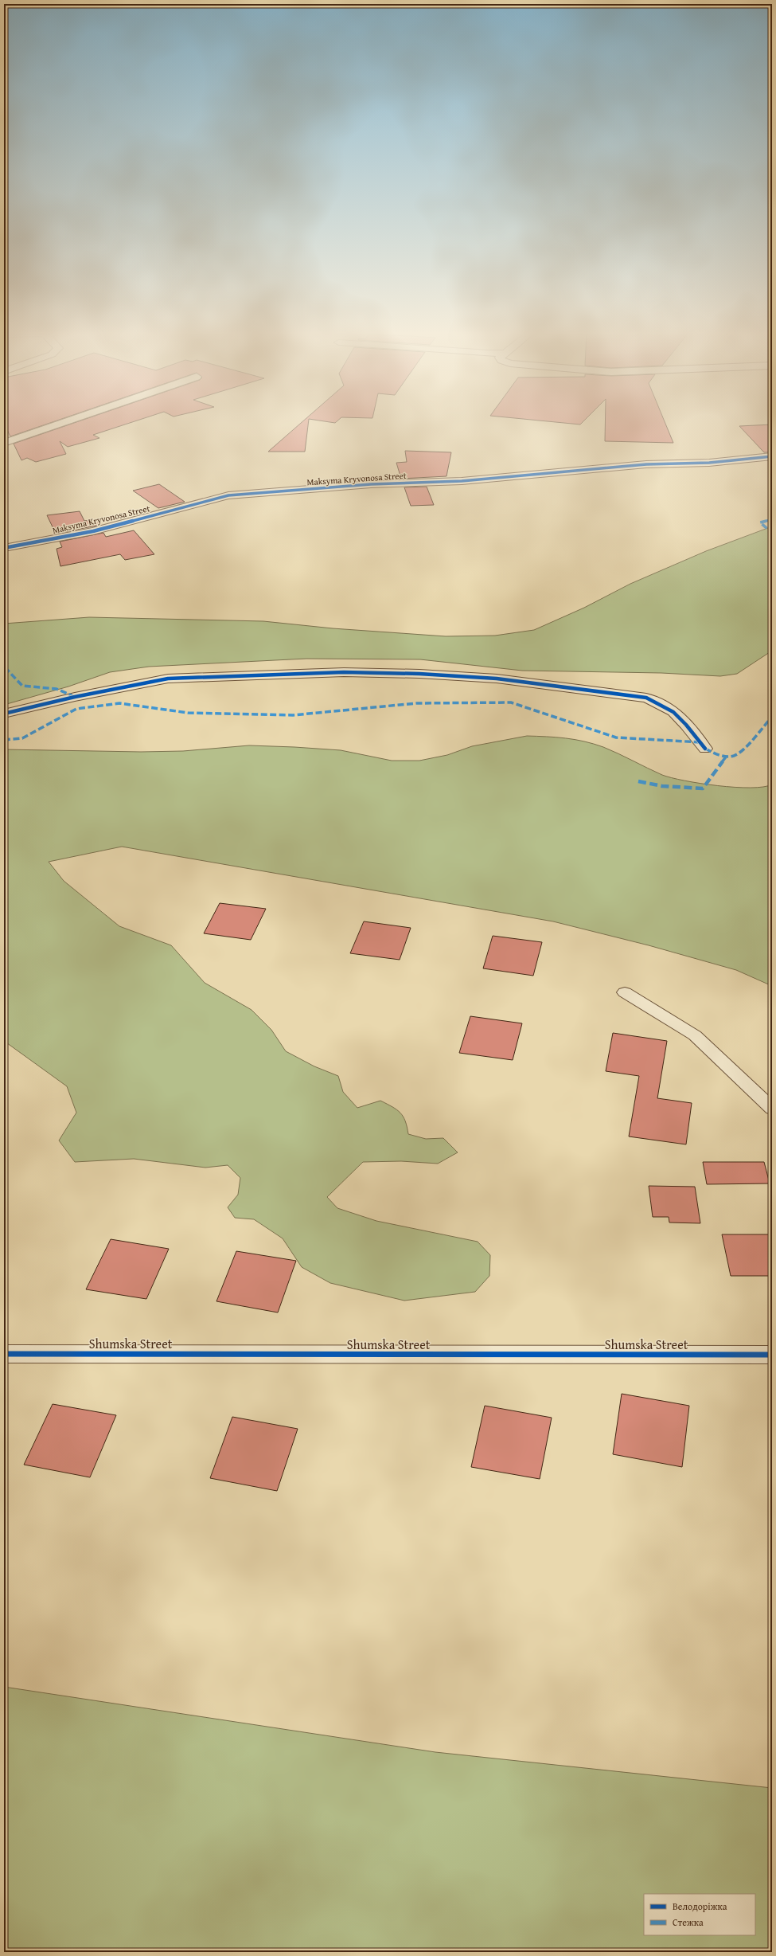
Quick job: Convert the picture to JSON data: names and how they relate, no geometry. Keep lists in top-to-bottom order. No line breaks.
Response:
{"streets":{"street":["Maksyma Kryvonosa Street","Shumska Street"]},"legend":["Велодоріжка","Стежка"]}
